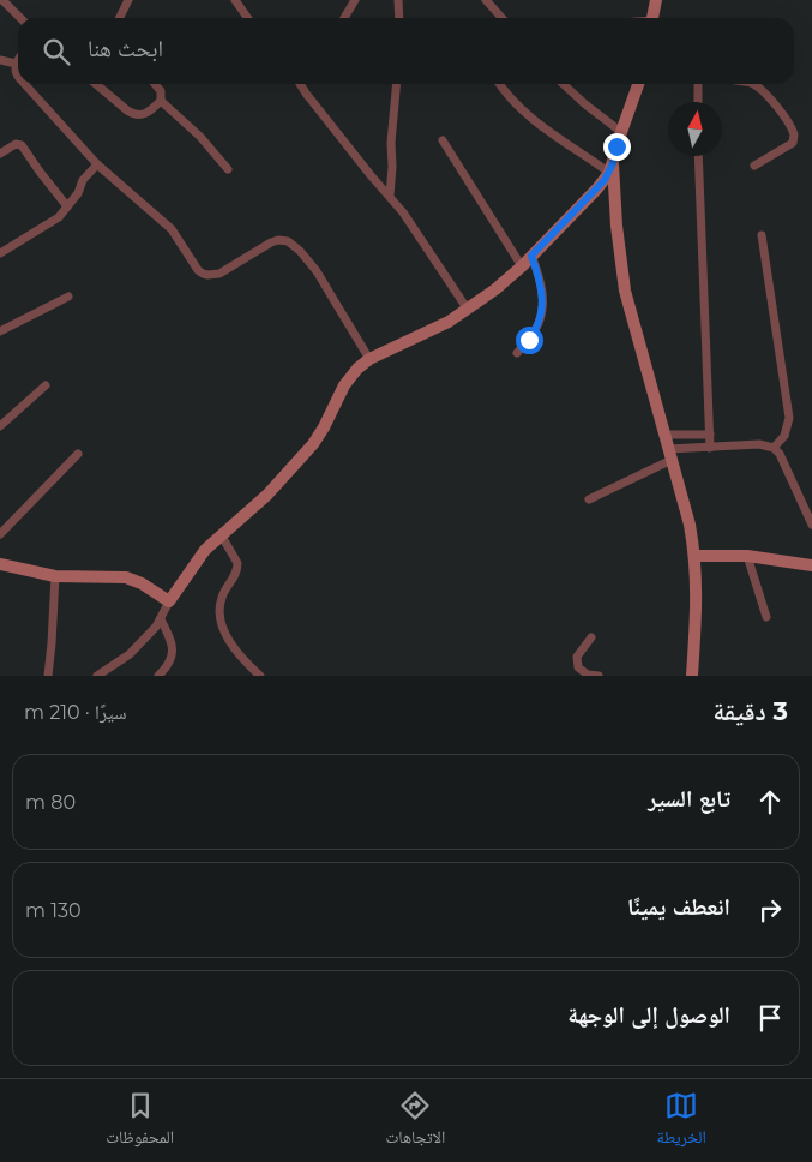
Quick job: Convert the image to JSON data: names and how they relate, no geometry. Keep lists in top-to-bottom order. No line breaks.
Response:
{"north":"top","page":{"search":"ابحث هنا","heading":["3 دقيقة","سيرًا · 210 m"],"list":[["تابع السير","80 m"],["انعطف يمينًا","130 m"],"الوصول إلى الوجهة"],"nav":["الخريطة","الاتجاهات","المحفوظات"]}}
